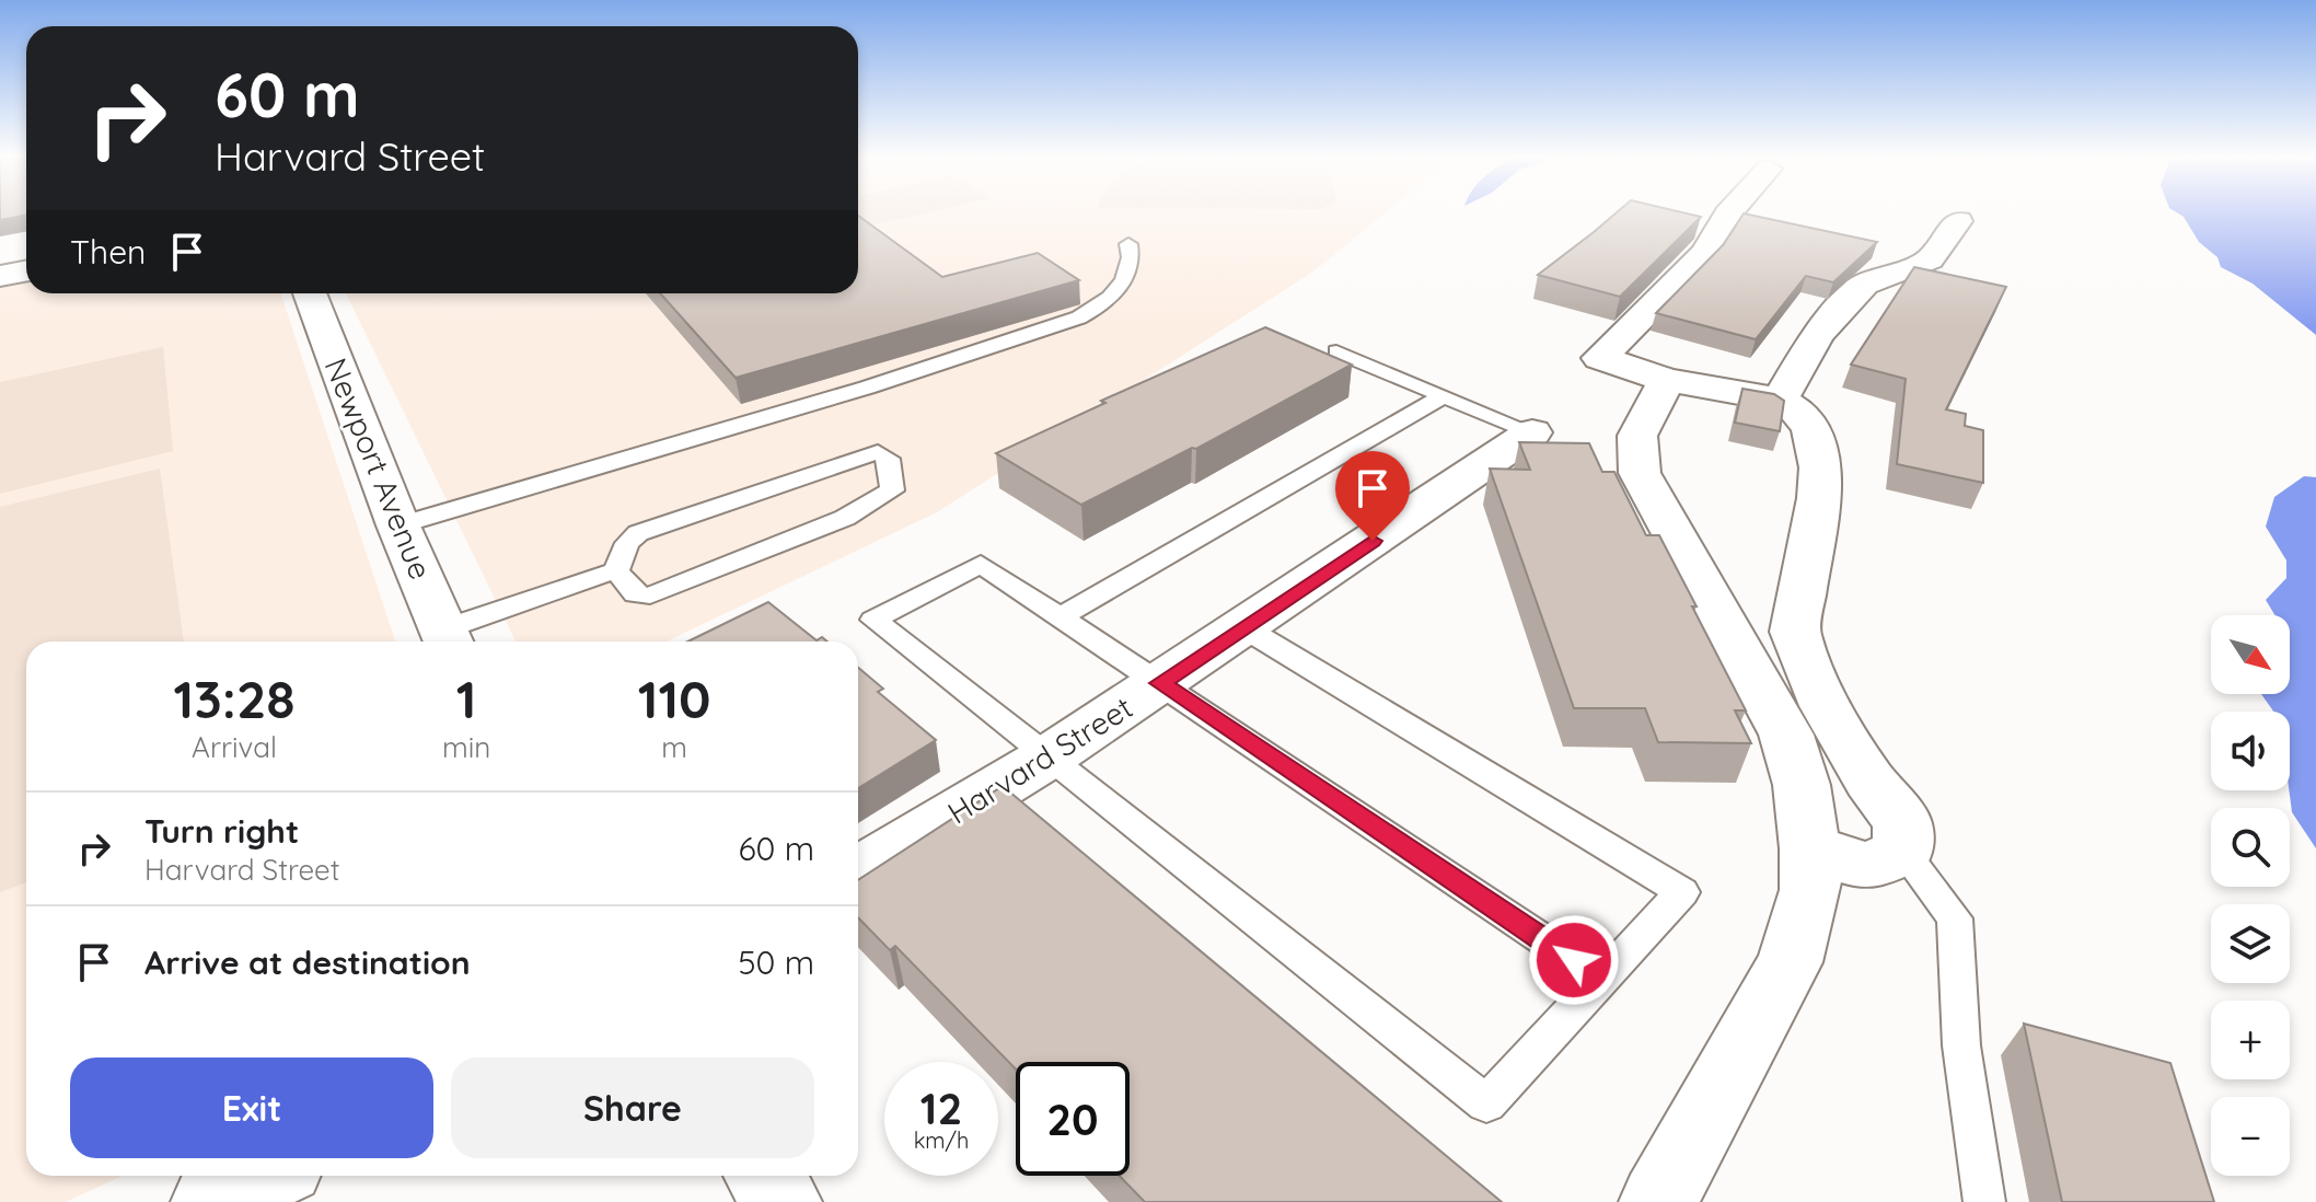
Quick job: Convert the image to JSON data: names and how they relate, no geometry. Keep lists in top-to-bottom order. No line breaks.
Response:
{"streets":{"street":["Newport Avenue","Harvard Street"]},"north":"bottom right","page":{"turn":["60 m","Harvard Street"],"then":"Then","map_buttons":["+","−"],"eta":["13:28","Arrival","1","min","110","m"],"list":[{"name":"Turn right","note":"Harvard Street","value":"60 m"},{"name":"Arrive at destination","value":"50 m"}],"buttons":["Exit","Share"],"speed":"12 km/h","limit":"20"}}
